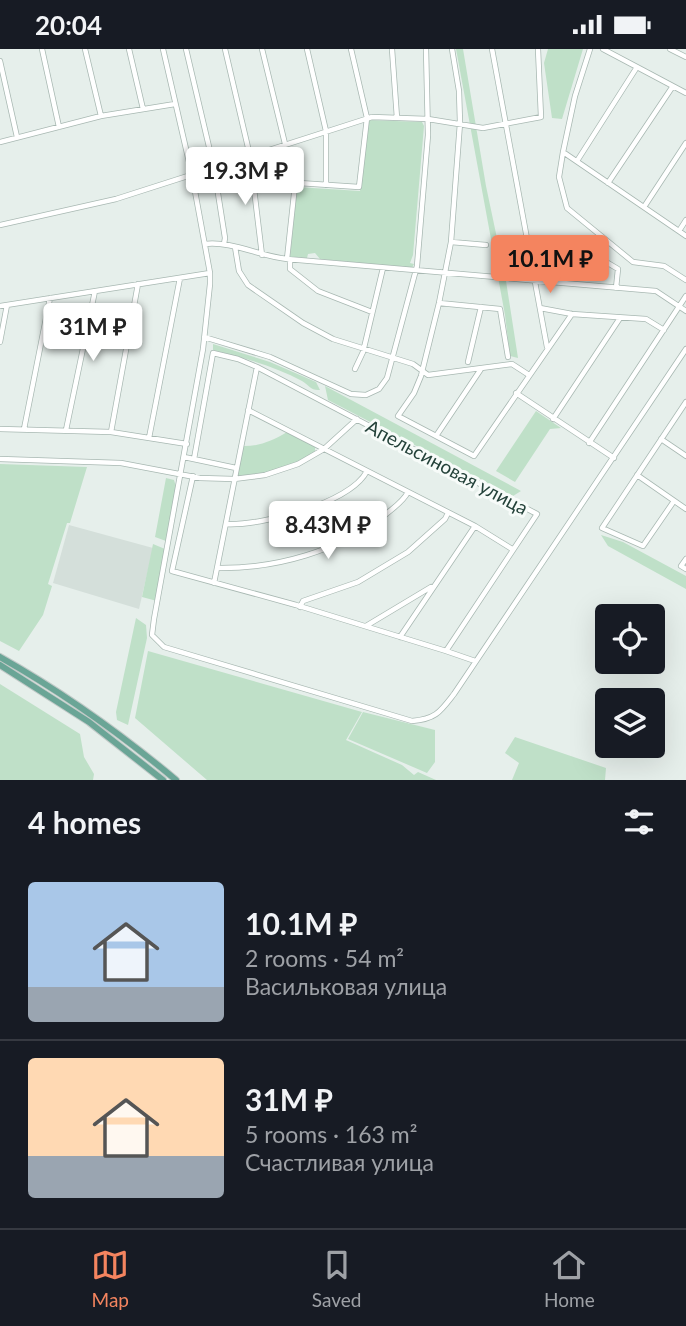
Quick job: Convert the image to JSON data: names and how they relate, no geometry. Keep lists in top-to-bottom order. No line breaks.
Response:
{"streets":{"street":["Апельсиновая улица"]},"page":{"status":"20:04","price":["19.3M ₽","10.1M ₽","31M ₽","8.43M ₽"],"heading":"4 homes","list":[{"name":"10.1M ₽","note":"2 rooms · 54 m² · Васильковая улица"},{"name":"31M ₽","note":"5 rooms · 163 m² · Счастливая улица"}],"tabs":["Map","Saved","Home"]}}
